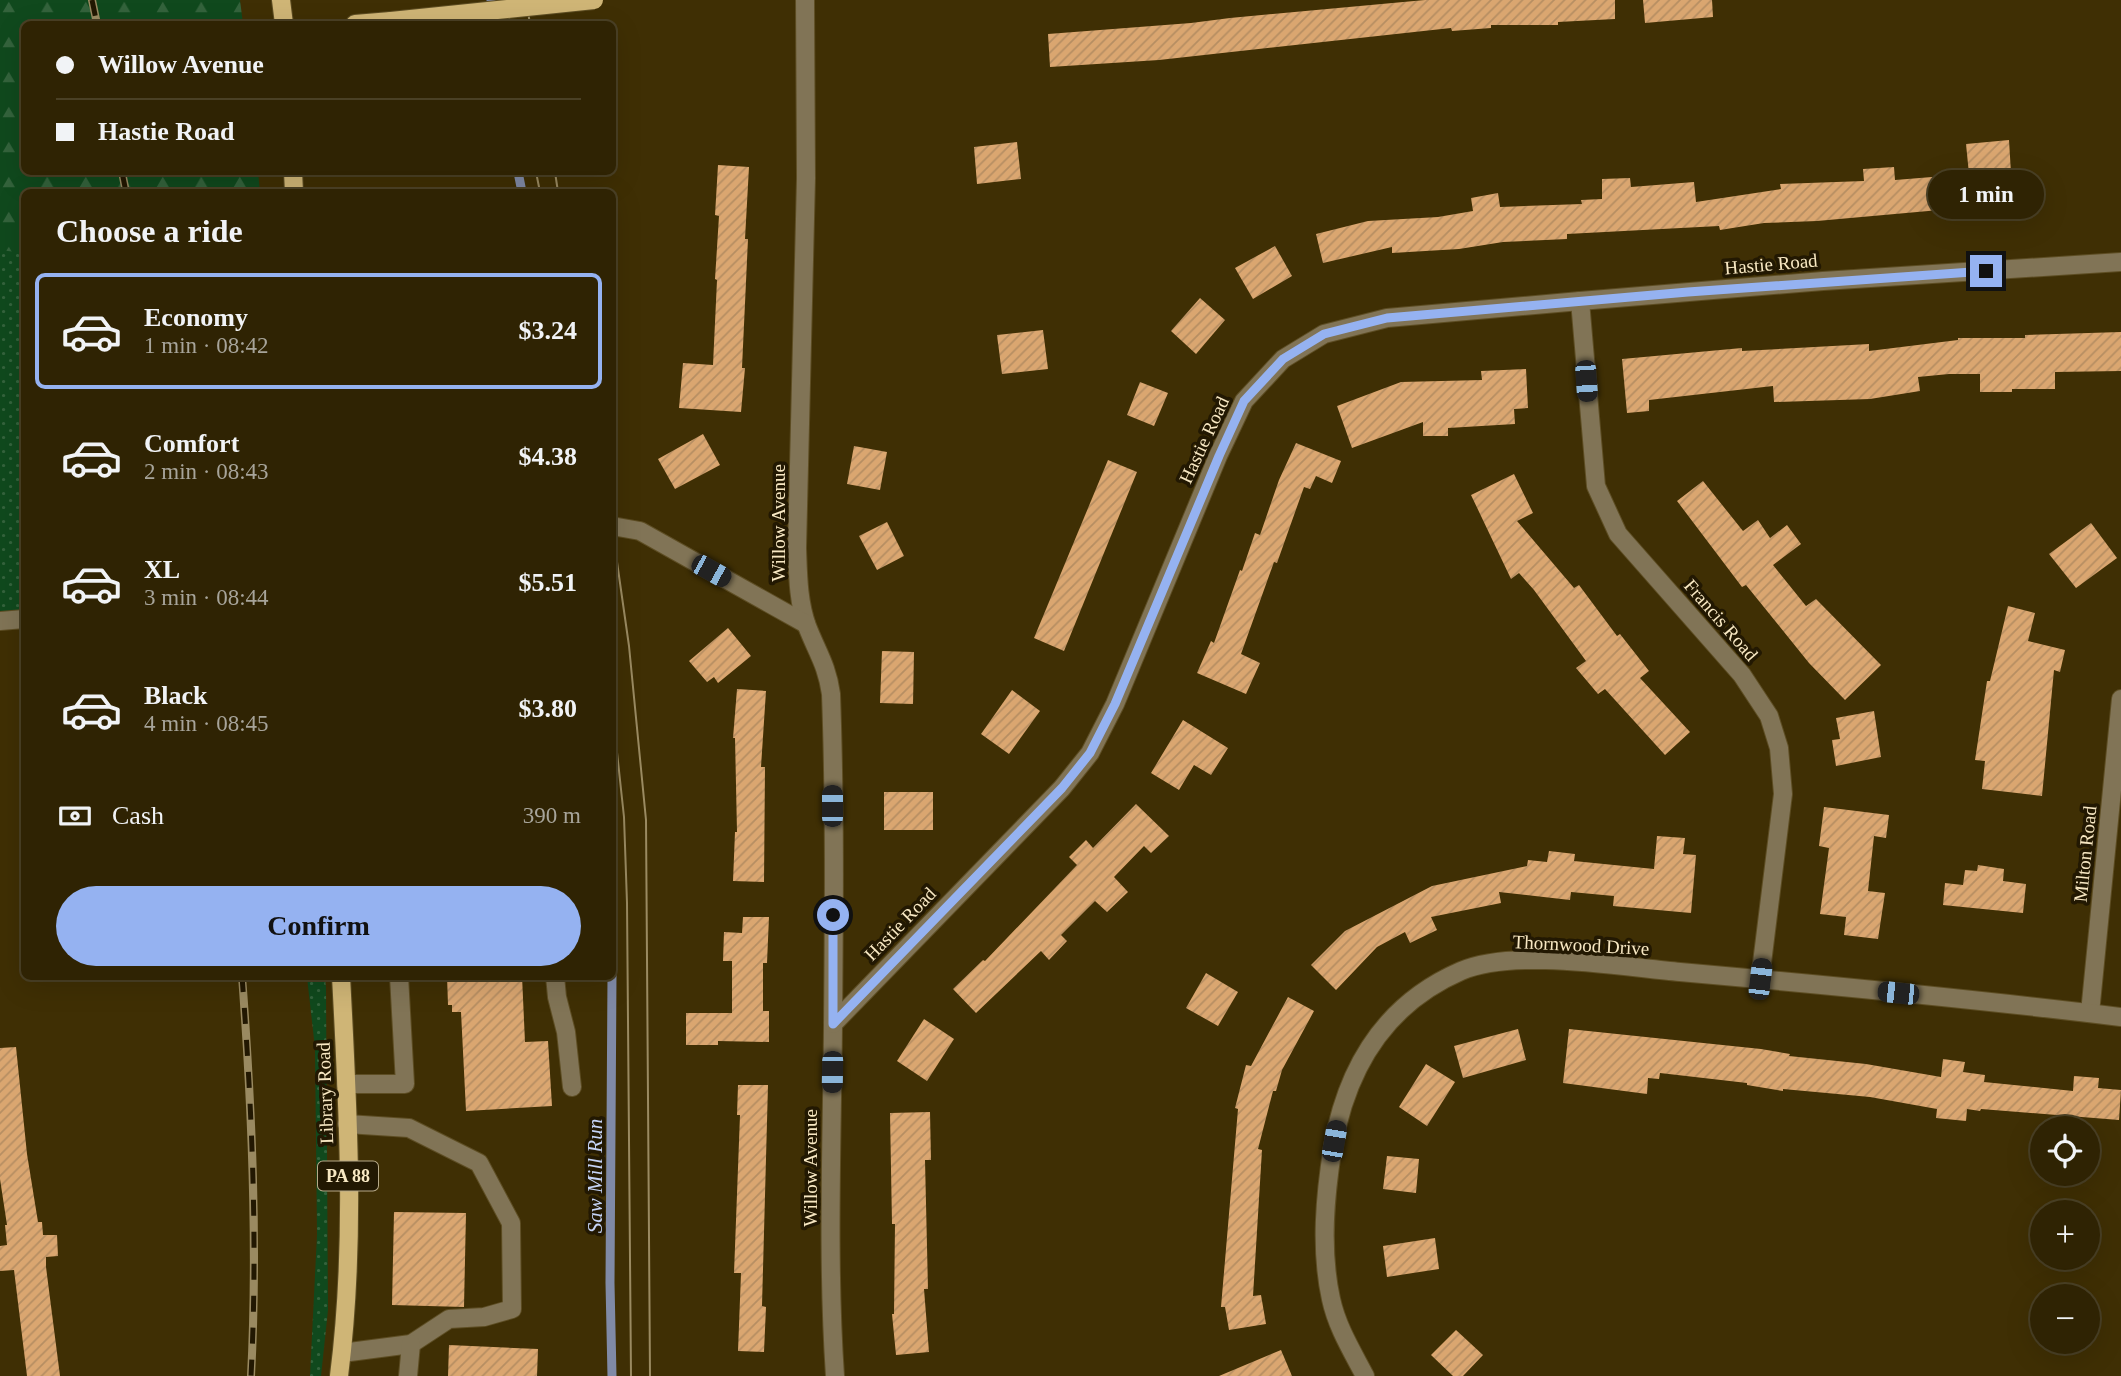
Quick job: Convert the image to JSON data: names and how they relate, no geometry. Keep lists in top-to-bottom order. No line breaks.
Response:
{"streets":{"main road":["Library Road","PA 88"],"street":["Hastie Road","Willow Avenue","Francis Road","Milton Road","Thornwood Drive"]},"crossings":[["Hastie Road","Willow Avenue"],["Hastie Road","Francis Road"],["Francis Road","Thornwood Drive"],["Milton Road","Thornwood Drive"]],"water":["Saw Mill Run"],"page":{"banner":["Willow Avenue","Hastie Road"],"bubble":"1 min","heading":"Choose a ride","list":[{"name":"Economy","note":"1 min · 08:42","value":"$3.24"},{"name":"Comfort","note":"2 min · 08:43","value":"$4.38"},{"name":"XL","note":"3 min · 08:44","value":"$5.51"},{"name":"Black","note":"4 min · 08:45","value":"$3.80"}],"pay":["Cash","390 m"],"buttons":"Confirm","map_buttons":["+","−"]}}
